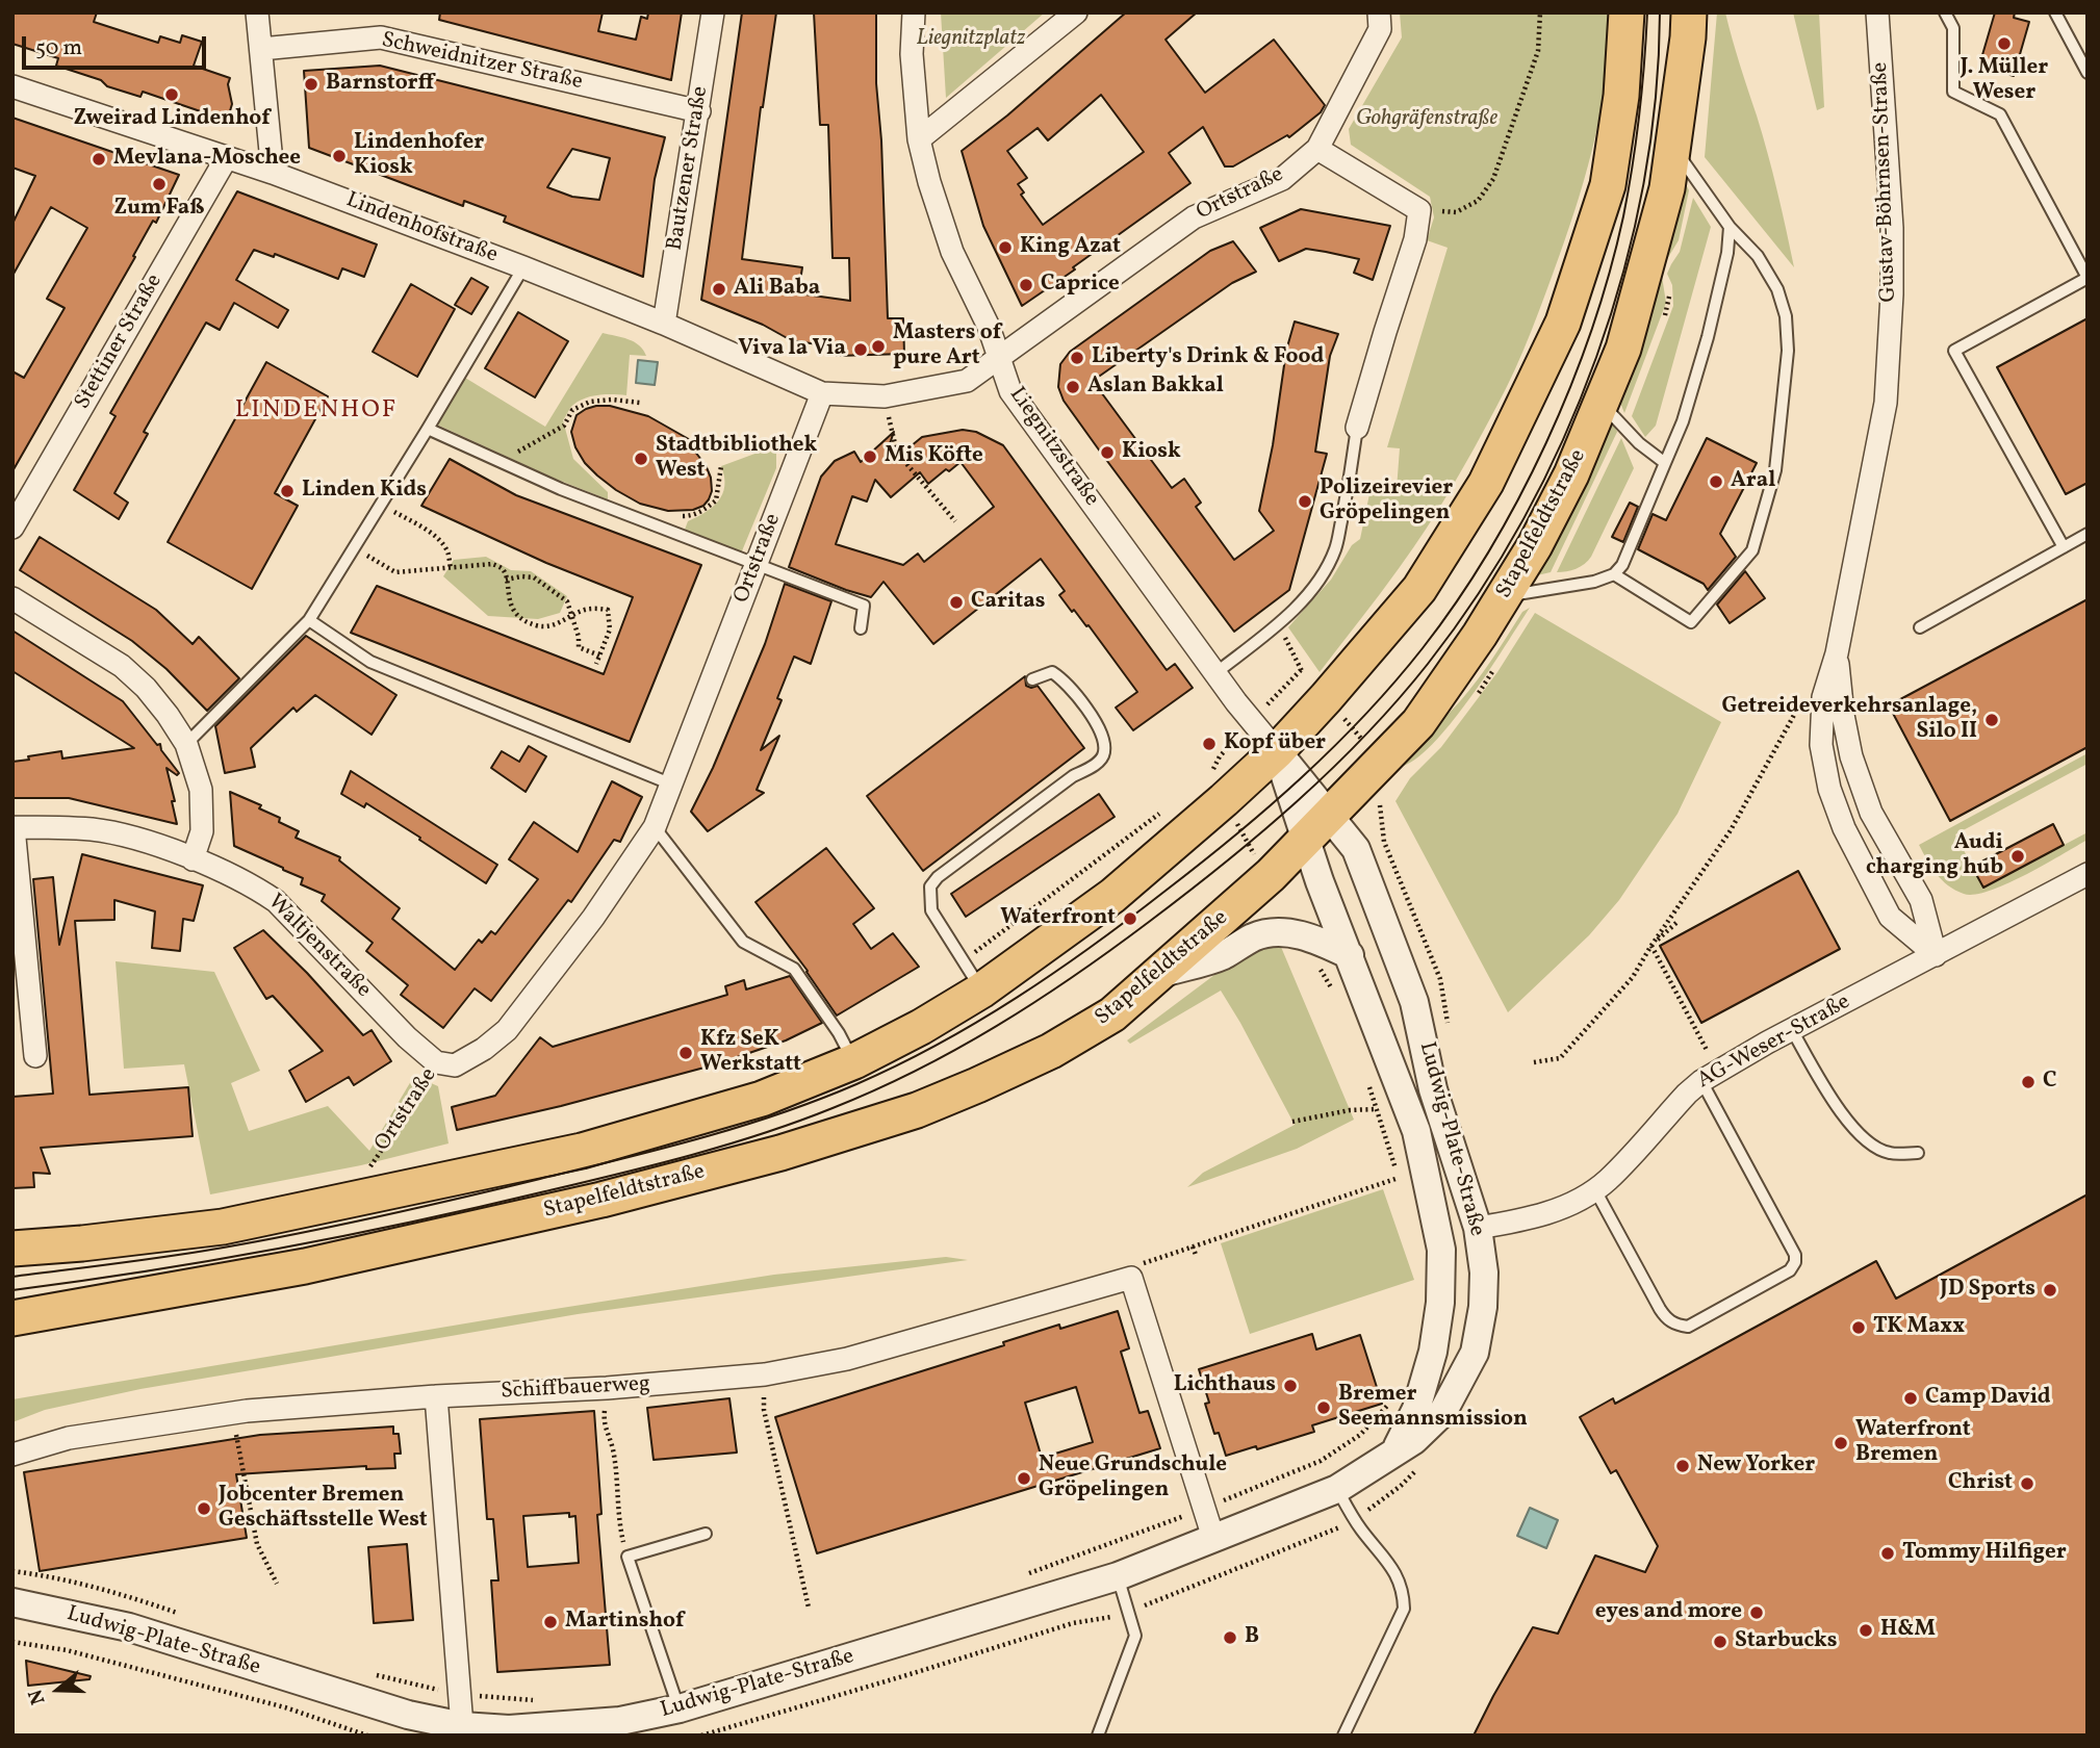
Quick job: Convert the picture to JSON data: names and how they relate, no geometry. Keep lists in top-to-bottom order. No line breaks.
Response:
{"streets":{"main road":["Stapelfeldtstraße"],"street":["Schweidnitzer Straße","Bautzener Straße","Gustav-Böhrnsen-Straße","Ortstraße","Lindenhofstraße","Stettiner Straße","Liegnitzstraße","Waltjenstraße","AG-Weser-Straße","Ludwig-Plate-Straße","Schiffbauerweg"]},"crossings":[["Schweidnitzer Straße","Bautzener Straße"],["Bautzener Straße","Lindenhofstraße"],["Gustav-Böhrnsen-Straße","AG-Weser-Straße"],["Ortstraße","Lindenhofstraße"],["Ortstraße","Liegnitzstraße"],["Ortstraße","Waltjenstraße"],["Lindenhofstraße","Stettiner Straße"],["Liegnitzstraße","Ludwig-Plate-Straße"],["Stapelfeldtstraße","Ludwig-Plate-Straße"],["AG-Weser-Straße","Ludwig-Plate-Straße"]],"districts":["LINDENHOF"],"parks":["Liegnitzplatz","Gohgräfenstraße"],"places":["J. Müller Weser","Barnstorff","Zweirad Lindenhof","Lindenhofer Kiosk","Mevlana-Moschee","Zum Faß","King Azat","Caprice","Ali Baba","Masters of pure Art","Viva la Via","Liberty's Drink & Food","Aslan Bakkal","Kiosk","Mis Köfte","Stadtbibliothek West","Aral","Linden Kids","Polizeirevier Gröpelingen","Caritas","Getreideverkehrsanlage, Silo II","Kopf über","Audi charging hub","Waterfront","Kfz SeK Werkstatt","C","JD Sports","TK Maxx","Lichthaus","Camp David","Bremer Seemannsmission","Waterfront Bremen","New Yorker","Neue Grundschule Gröpelingen","Christ","Jobcenter Bremen Geschäftsstelle West","Tommy Hilfiger","eyes and more","Martinshof","H&M","B","Starbucks"],"scale_bar":"50 m","north":"left"}
